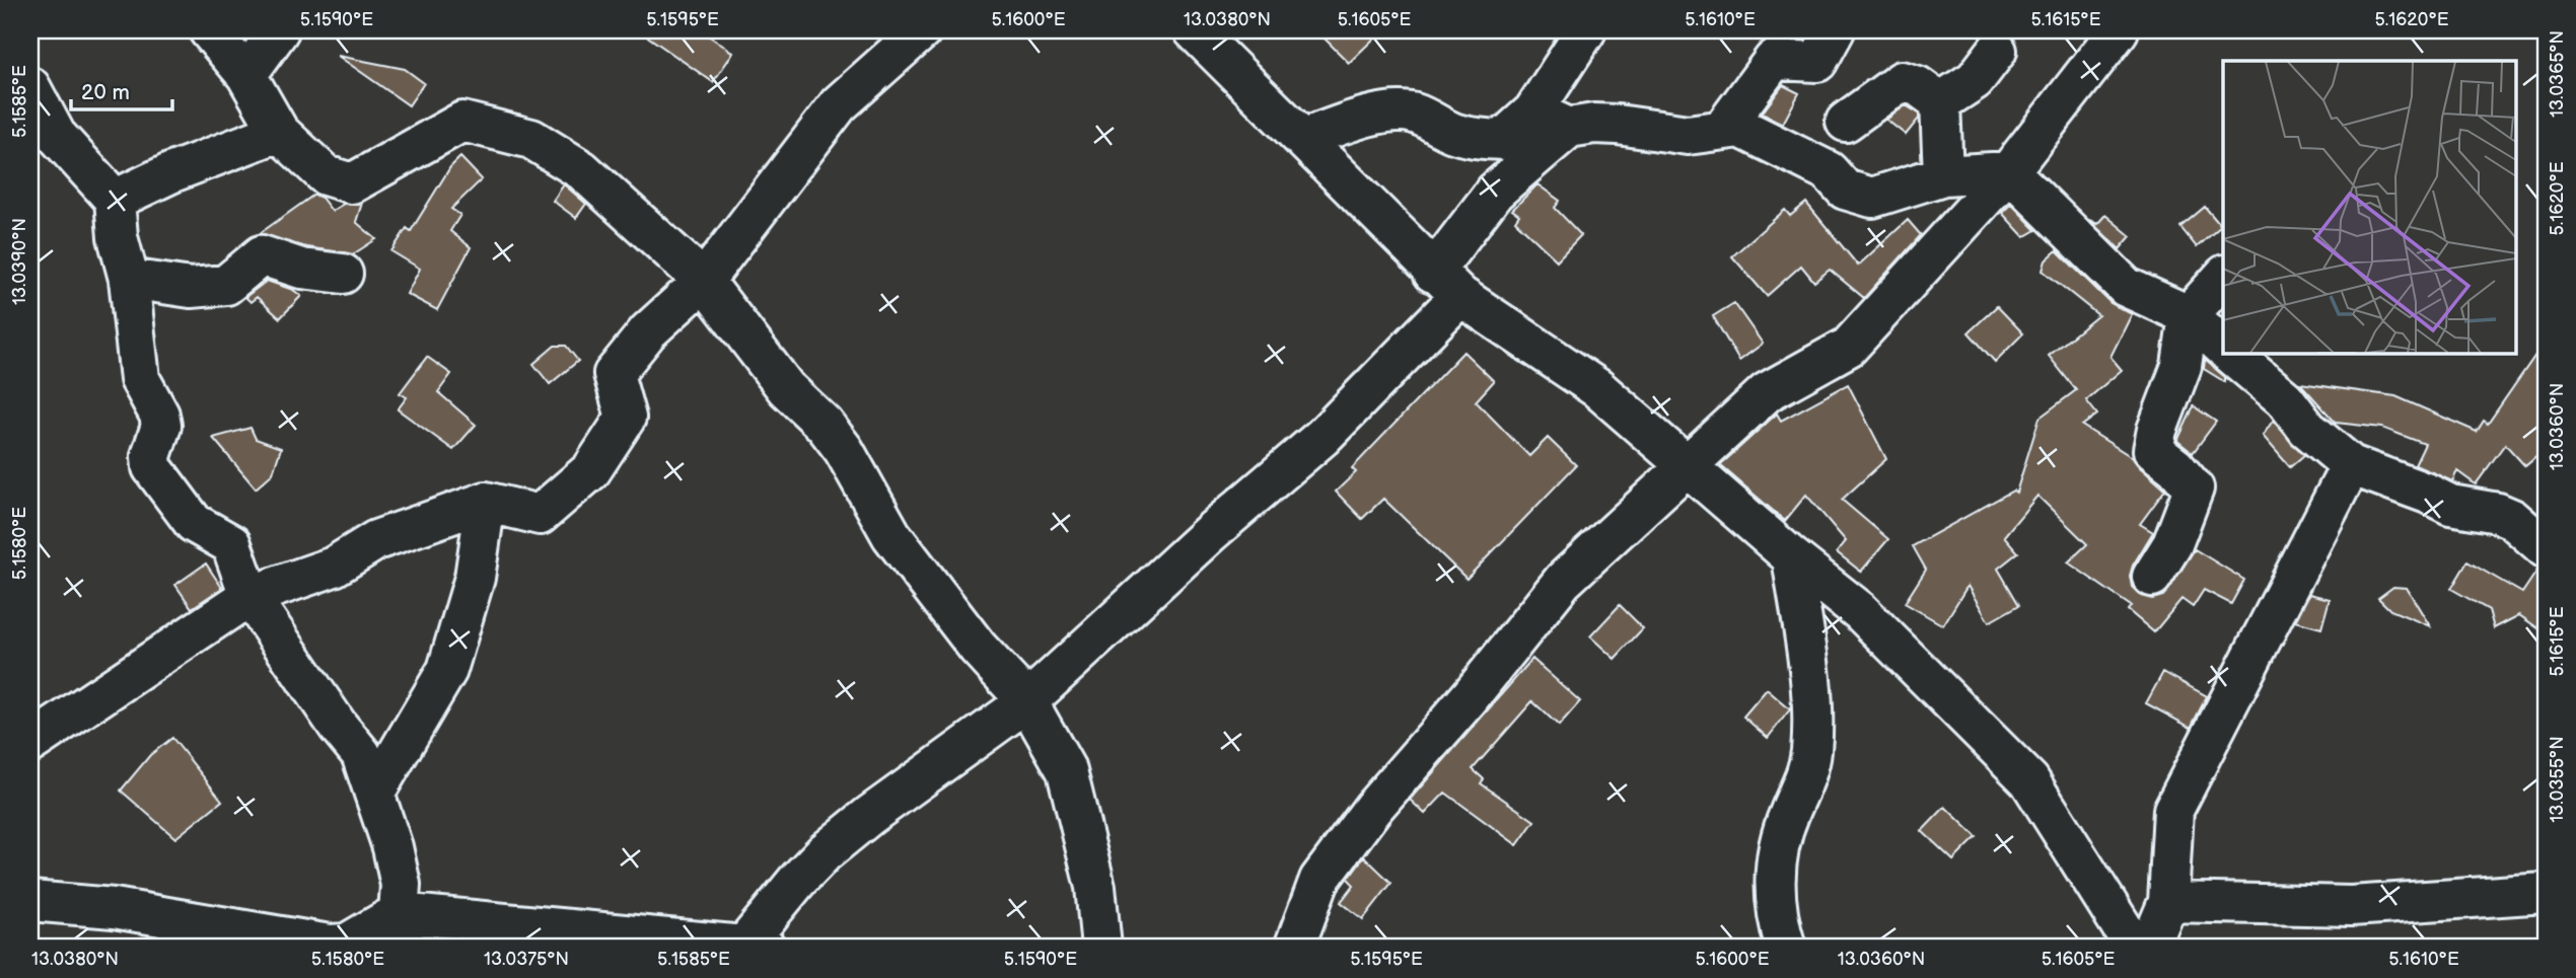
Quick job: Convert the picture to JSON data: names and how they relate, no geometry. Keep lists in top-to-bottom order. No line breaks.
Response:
{"scale_bar":"20 m","coordinates":["5.1590°E","5.1595°E","5.1600°E","13.0380°N","5.1605°E","5.1610°E","5.1615°E","5.1620°E","13.0365°N","5.1585°E","13.0390°N","13.0360°N","5.1580°E","13.0355°N","13.0375°N"]}
